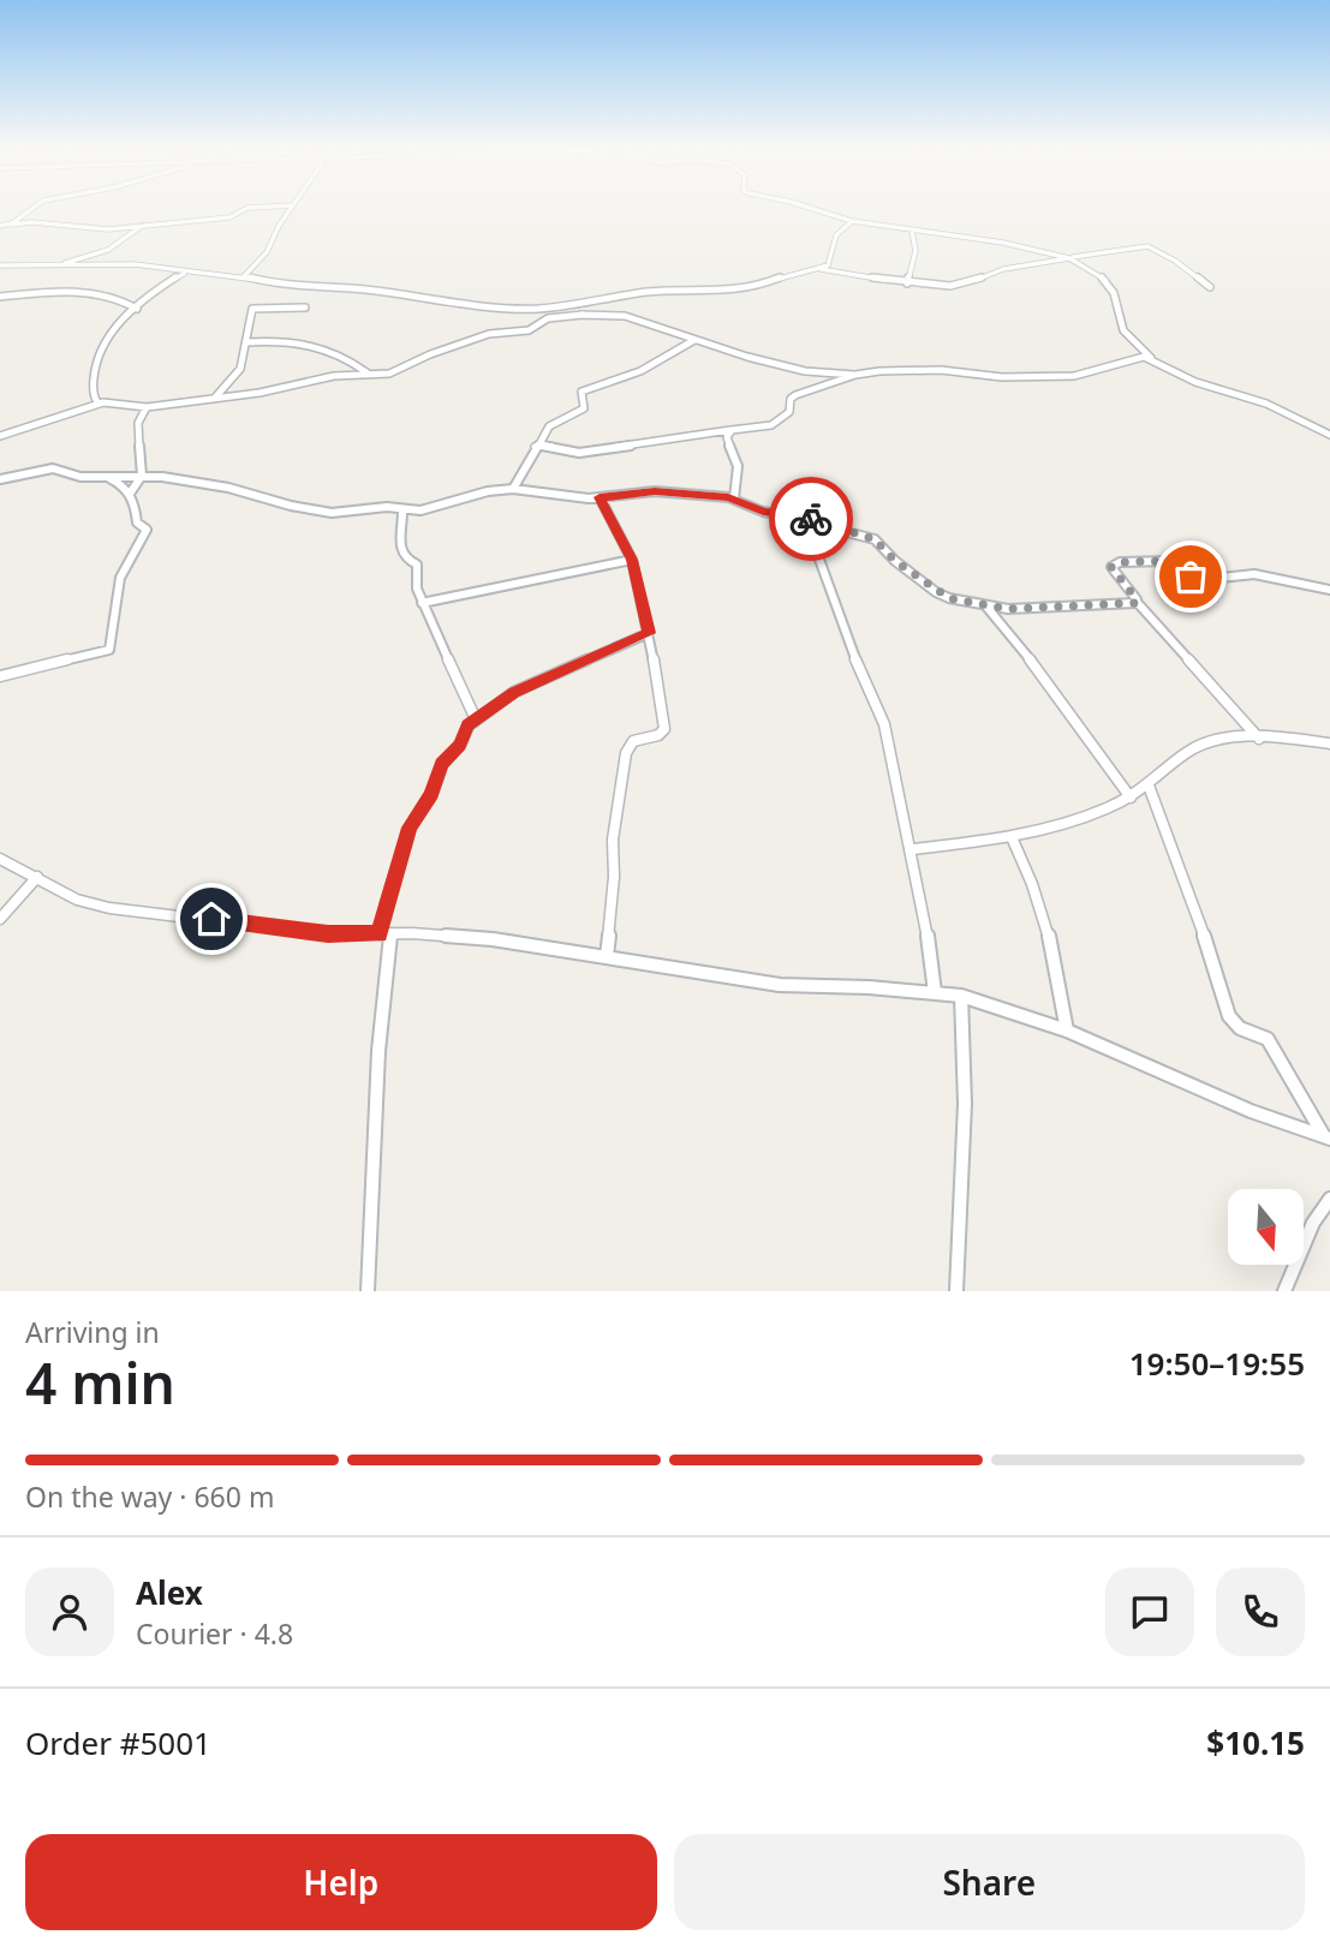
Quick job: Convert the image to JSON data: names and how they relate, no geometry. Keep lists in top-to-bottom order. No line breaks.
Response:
{"north":"bottom","page":{"heading":["4 min","Arriving in","19:50–19:55"],"panel":["Alex","Courier · 4.8","Order #5001","$10.15"],"bar":"On the way · 660 m","buttons":["Help","Share"]}}
